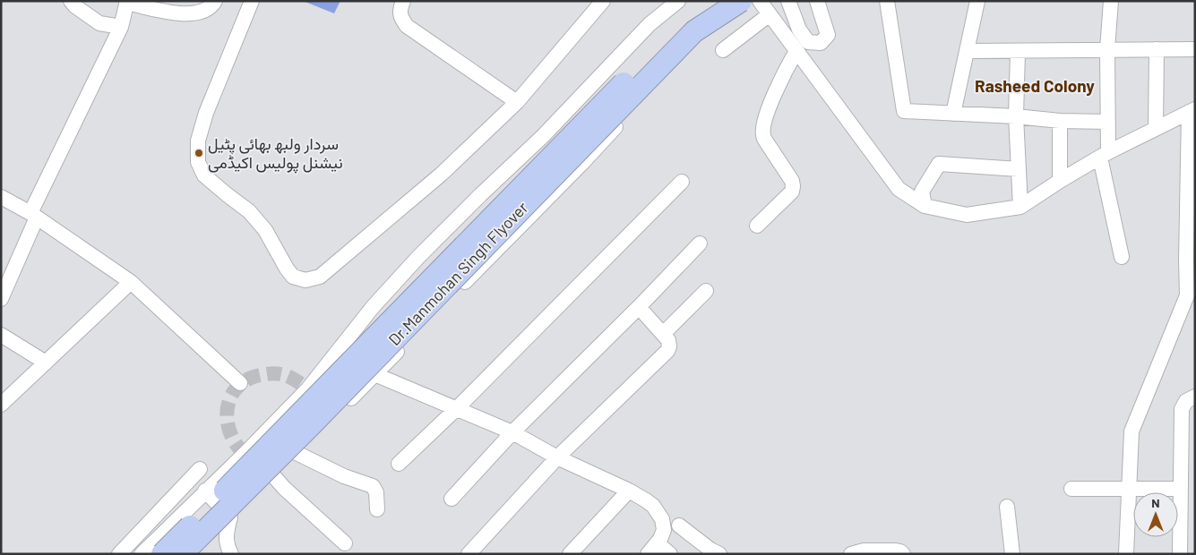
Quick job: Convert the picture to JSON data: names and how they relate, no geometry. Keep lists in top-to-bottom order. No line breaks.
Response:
{"streets":{"highway":["Dr.Manmohan Singh Flyover"]},"districts":["Rasheed Colony"],"places":["سردار ولبھ بھائی پٹیل نیشنل پولیس اکیڈمی"],"north":"top"}
